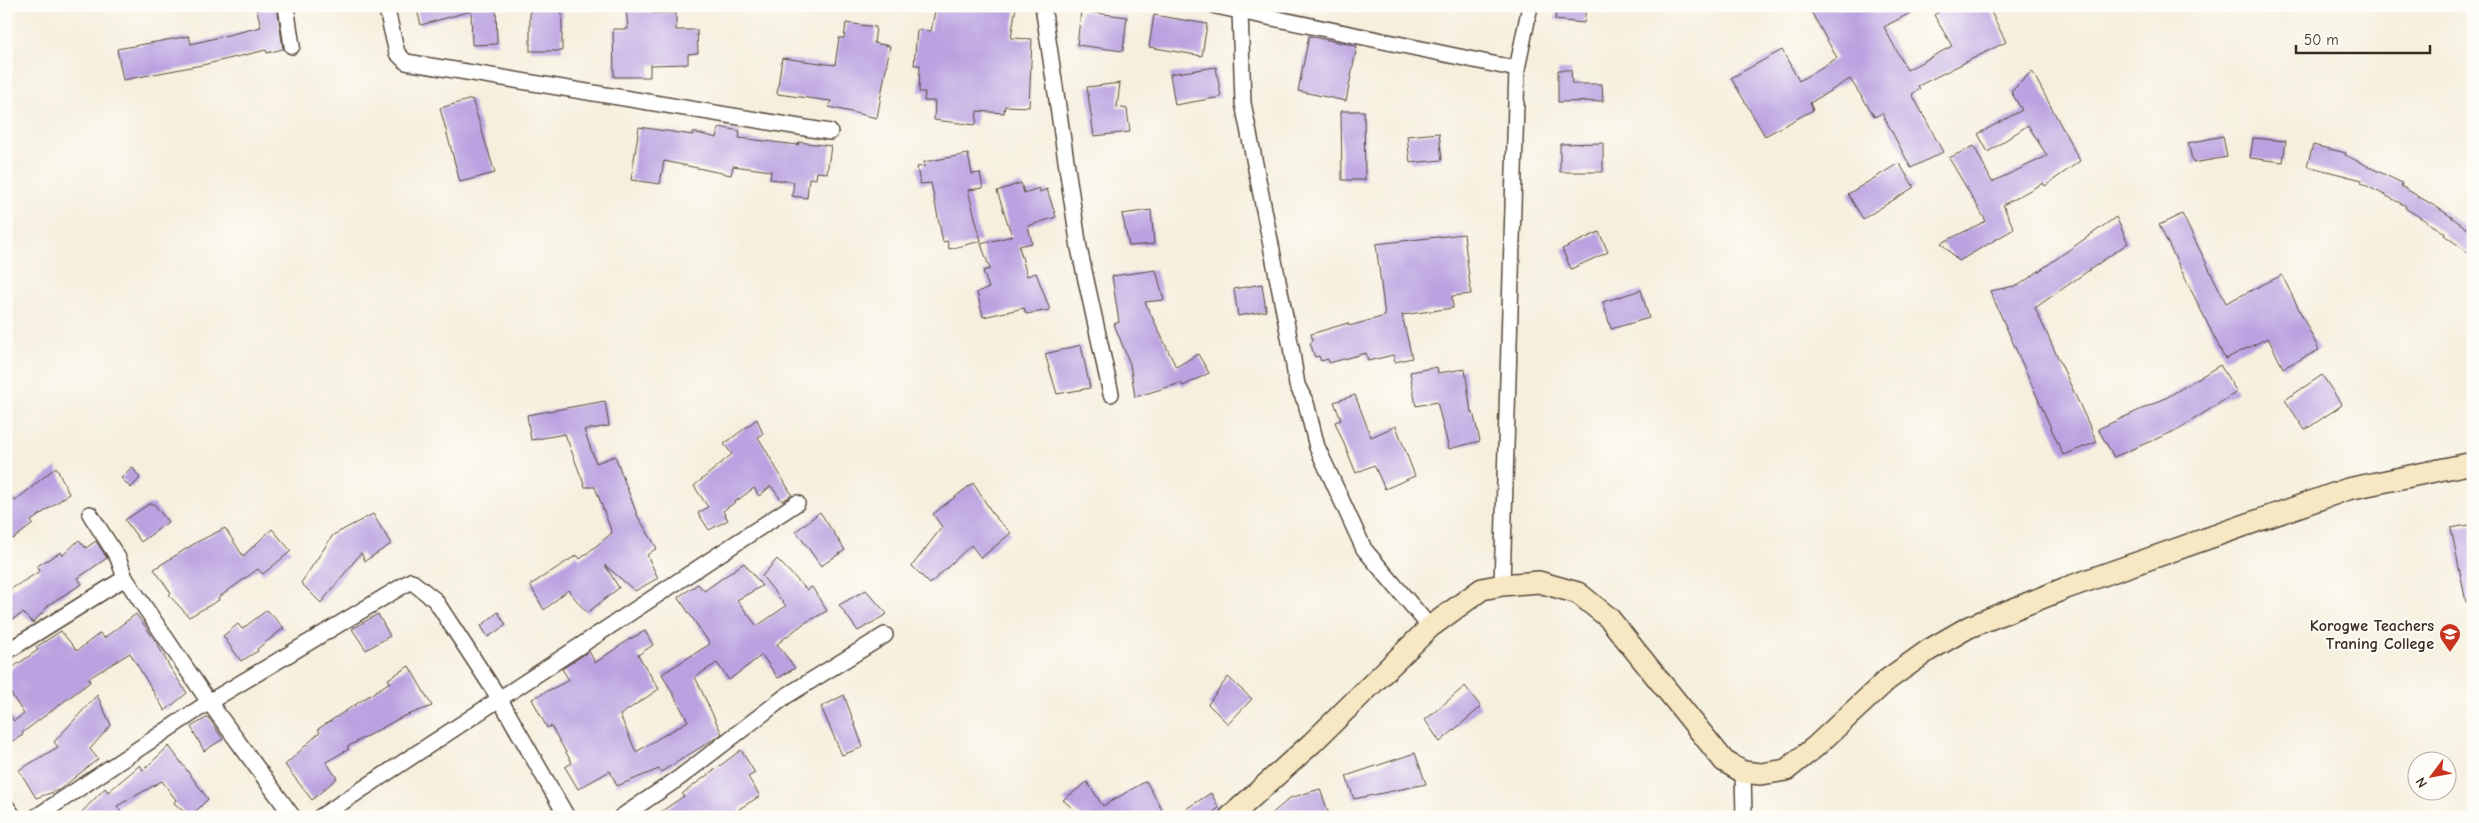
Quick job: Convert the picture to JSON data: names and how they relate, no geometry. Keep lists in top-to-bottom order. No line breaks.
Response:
{"places":{"school or university":["Korogwe Teachers Traning College"]},"scale_bar":"50 m","north":"bottom left"}
